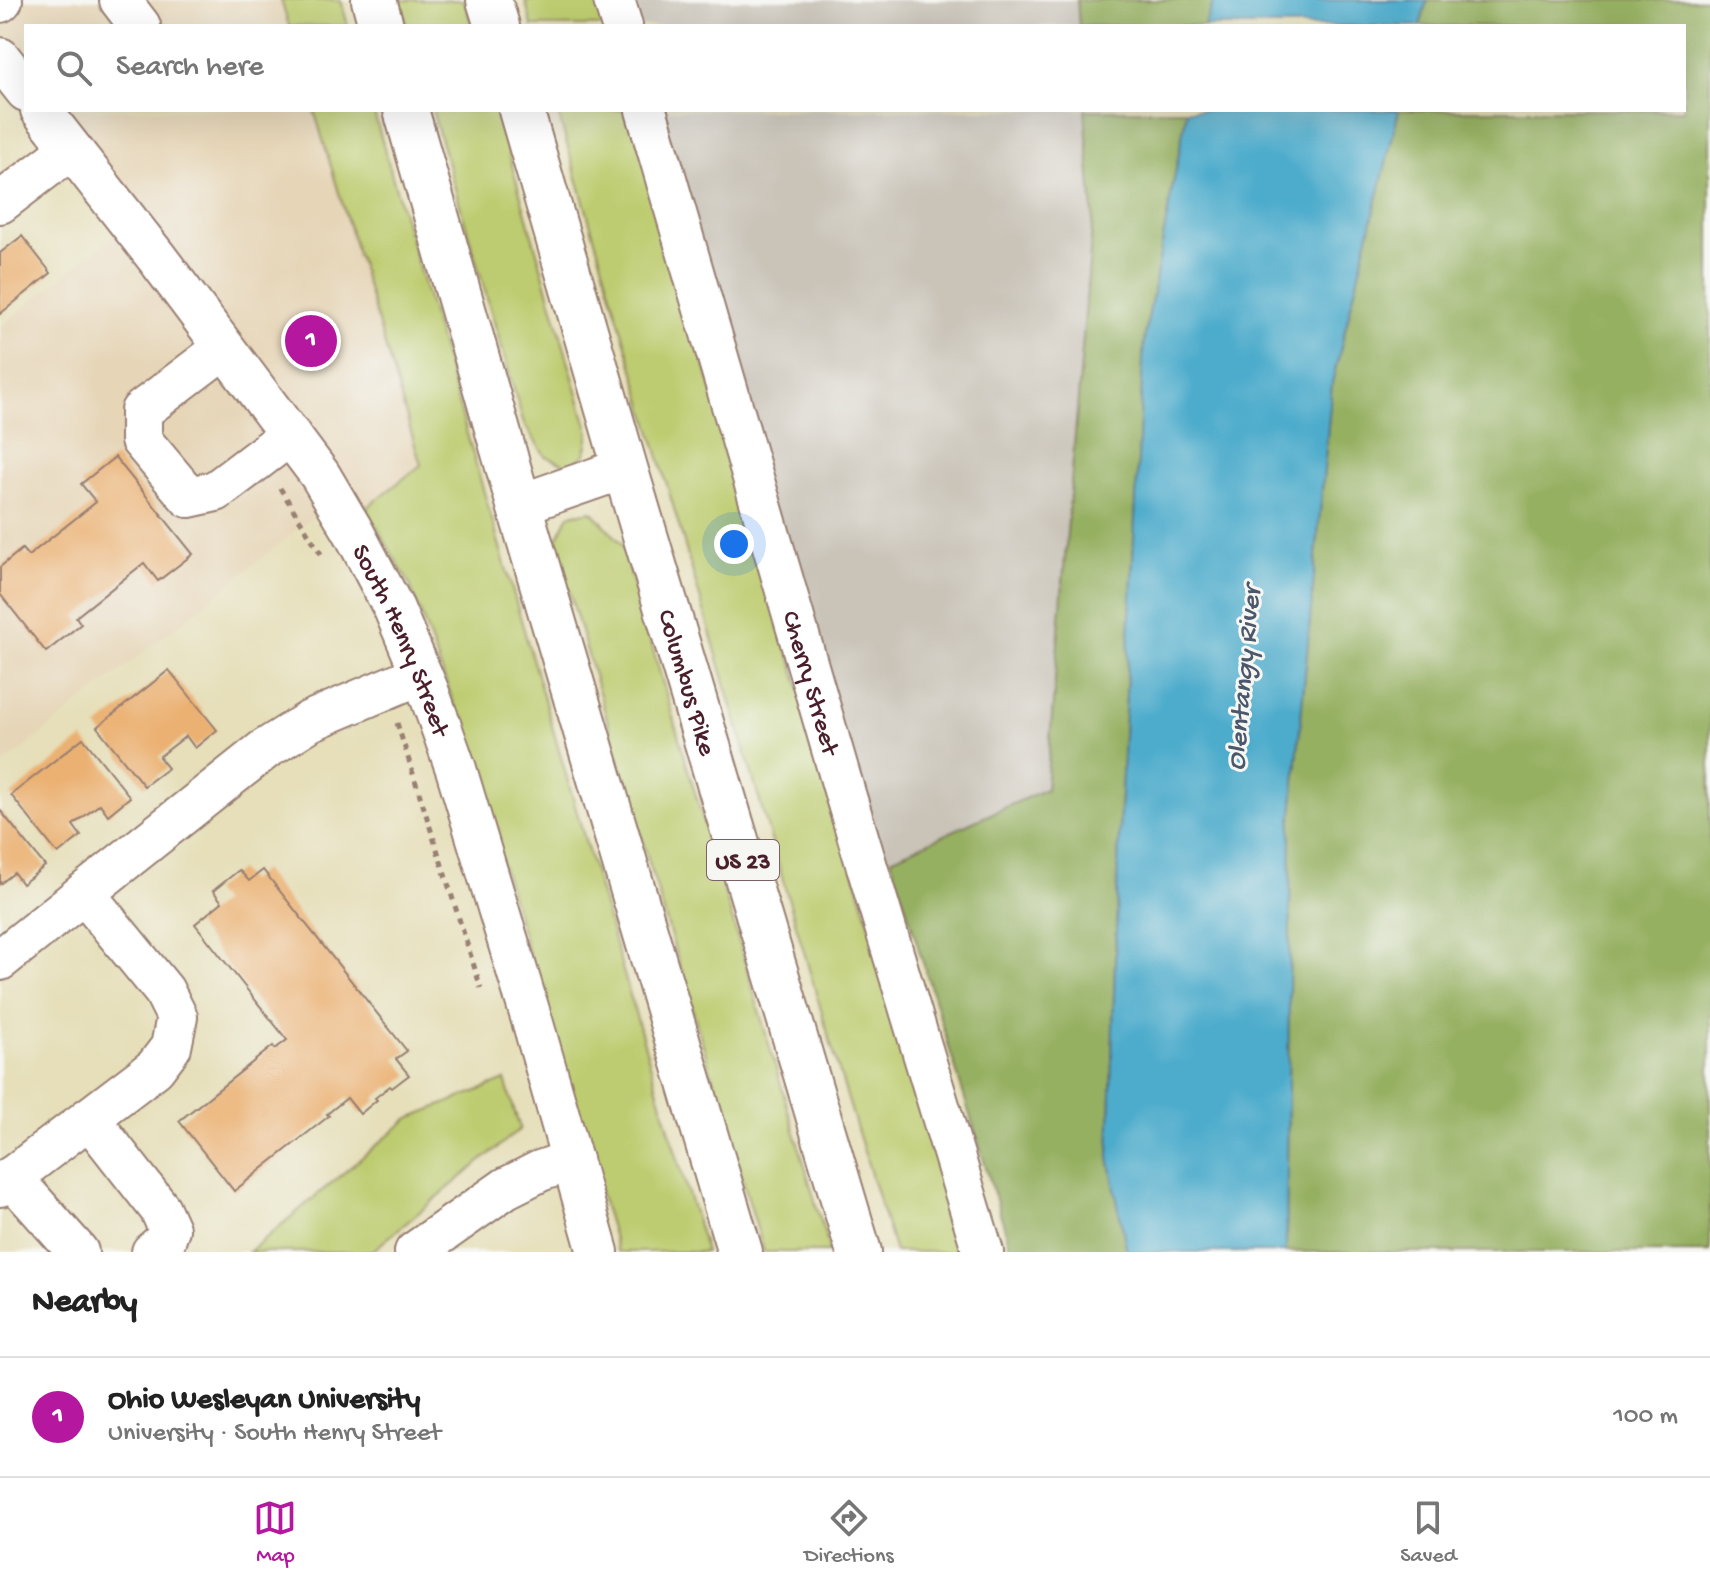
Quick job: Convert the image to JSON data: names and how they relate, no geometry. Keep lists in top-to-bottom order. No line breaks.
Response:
{"streets":{"highway":["Columbus Pike","US 23"],"street":["South Henry Street","Cherry Street"]},"water":["Olentangy River"],"page":{"search":"Search here","pins":"1","heading":"Nearby","list":[{"mark":"1","name":"Ohio Wesleyan University","note":"University · South Henry Street","value":"100 m"}],"nav":["Map","Directions","Saved"]}}
